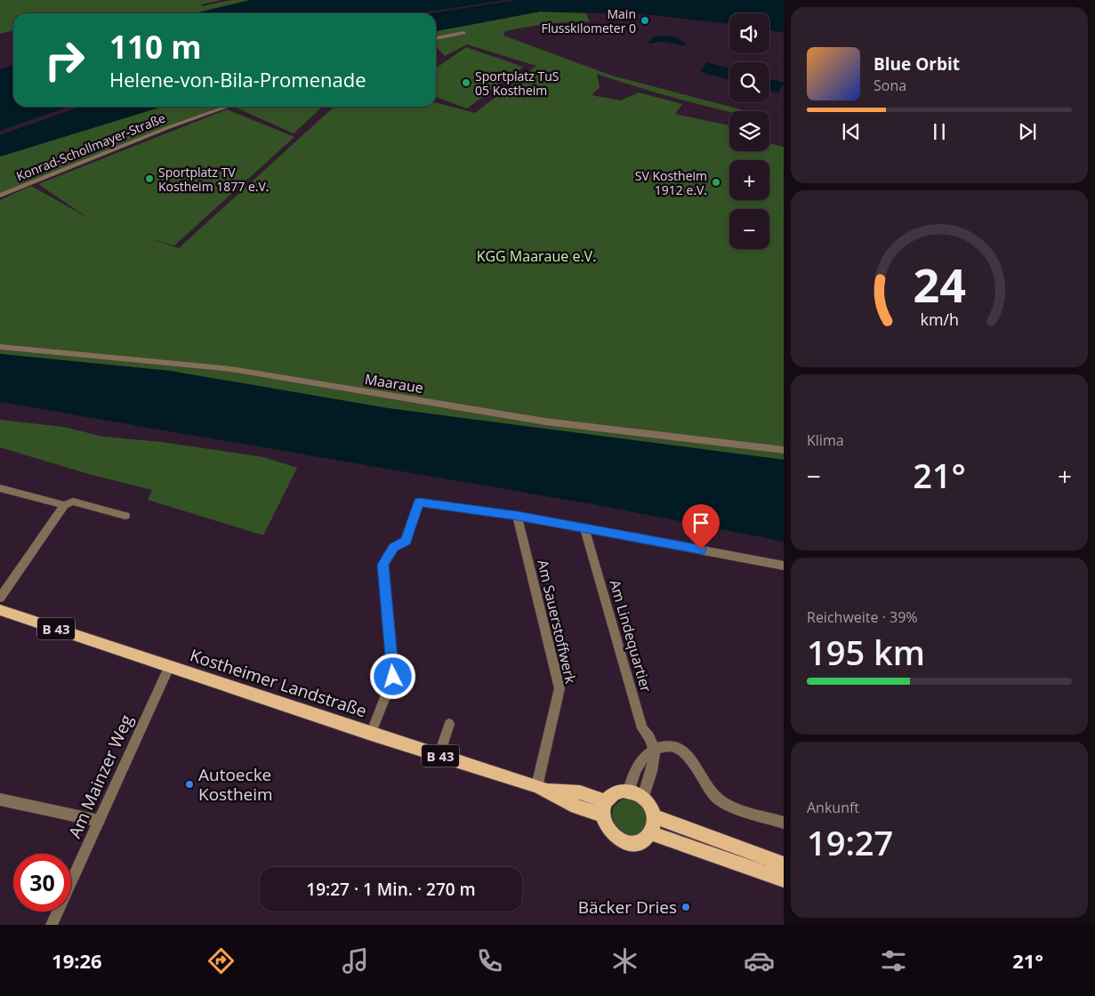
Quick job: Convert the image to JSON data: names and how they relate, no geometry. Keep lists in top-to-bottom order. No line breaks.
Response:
{"streets":{"main road":["B 43","Kostheimer Landstraße"],"street":["Konrad-Schollmayer-Straße","Maaraue","Am Sauerstoffwerk","Am Lindequartier","Am Mainzer Weg"]},"crossings":[["Am Sauerstoffwerk","Kostheimer Landstraße"],["Kostheimer Landstraße","Am Mainzer Weg"]],"parks":["KGG Maaraue e.V."],"places":["Main Flusskilometer 0","Sportplatz TuS 05 Kostheim","Sportplatz TV Kostheim 1877 e.V.","SV Kostheim 1912 e.V.","Autoecke Kostheim","Bäcker Dries"],"page":{"map_buttons":["+","−"],"turn":["110 m","Helene-von-Bila-Promenade"],"song":["Blue Orbit","Sona"],"tile":["Klima",["Reichweite · 39%","195 km"],["Ankunft","19:27"]],"heat":["−","21°","+"],"limit":"30","trip":"19:27 · 1 Min. · 270 m","tabs":["19:26","21°"],"gauge":["24","km/h"]}}
